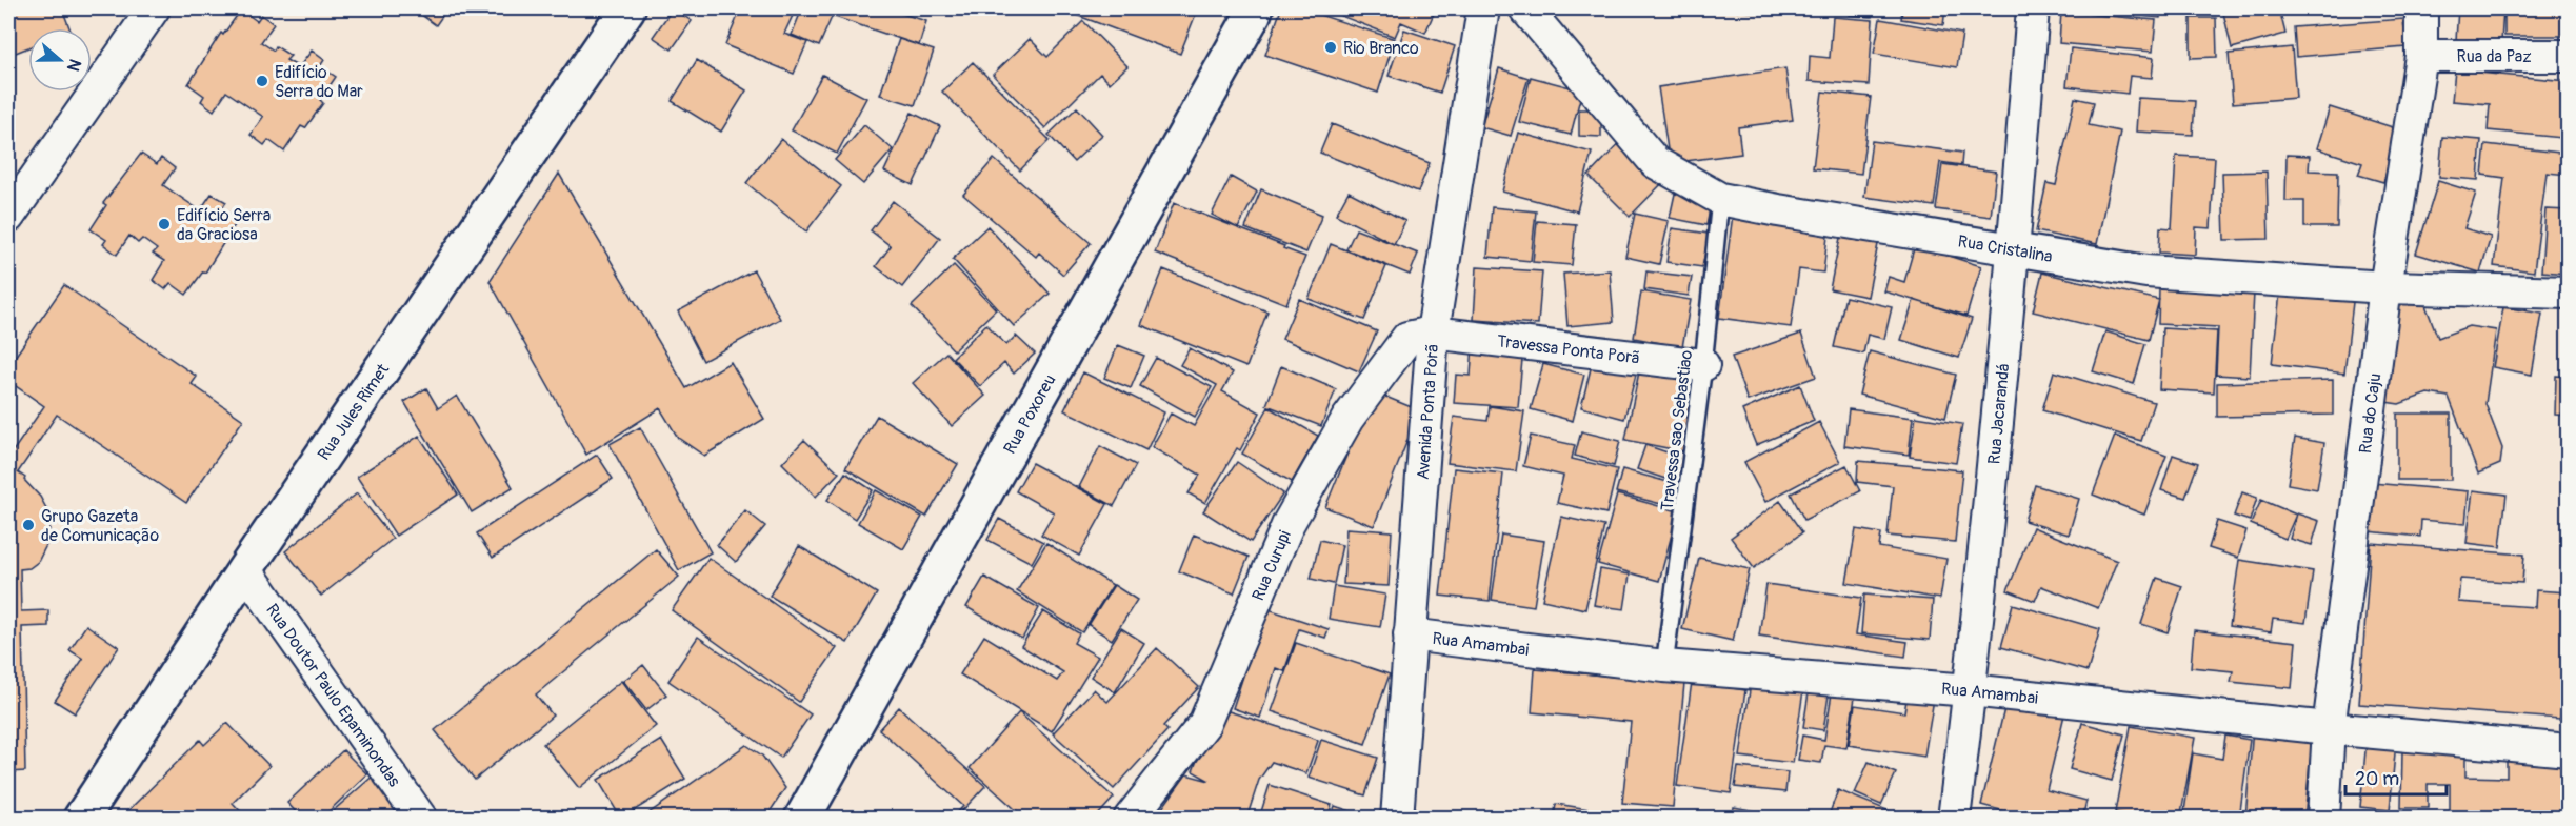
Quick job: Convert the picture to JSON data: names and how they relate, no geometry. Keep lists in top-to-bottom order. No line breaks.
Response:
{"streets":{"street":["Rua da Paz","Rua Cristalina","Travessa Ponta Porã","Avenida Ponta Porã","Rua Jules Rimet","Rua do Caju","Rua Poxoreu","Rua Jacarandá","Rua Curupi","Rua Amambai","Rua Doutor Paulo Epaminondas"],"lane":["Travessa sao Sebastiao"]},"crossings":[["Rua da Paz","Rua do Caju"],["Rua Cristalina","Rua do Caju"],["Rua Cristalina","Rua Jacarandá"],["Rua Cristalina","Travessa sao Sebastiao"],["Travessa Ponta Porã","Avenida Ponta Porã"],["Travessa Ponta Porã","Travessa sao Sebastiao"],["Travessa Ponta Porã","Rua Curupi"],["Avenida Ponta Porã","Rua Curupi"],["Avenida Ponta Porã","Rua Amambai"],["Rua Jules Rimet","Rua Doutor Paulo Epaminondas"],["Rua do Caju","Rua Amambai"],["Rua Jacarandá","Rua Amambai"],["Travessa sao Sebastiao","Rua Amambai"]],"places":["Rio Branco","Edifício Serra do Mar","Edifício Serra da Graciosa","Grupo Gazeta de Comunicação"],"scale_bar":"20 m","north":"right"}
